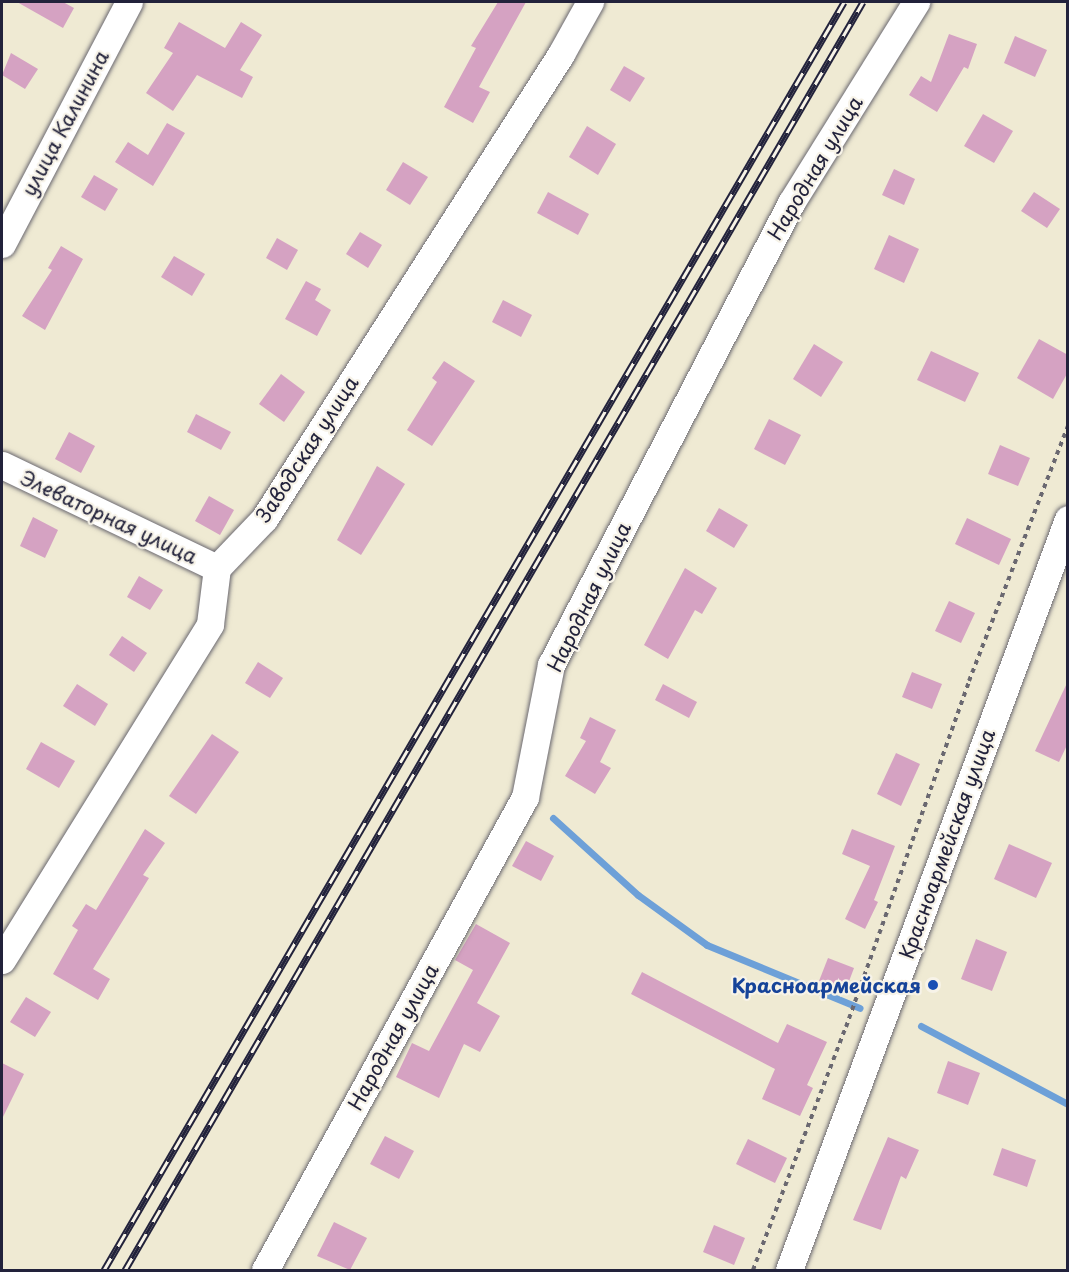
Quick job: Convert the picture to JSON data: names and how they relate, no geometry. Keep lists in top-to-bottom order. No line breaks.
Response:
{"streets":{"street":["улица Калинина","Народная улица","Заводская улица","Элеваторная улица","Красноармейская улица"]},"crossings":[["Заводская улица","Элеваторная улица"]],"places":["Красноармейская"]}
